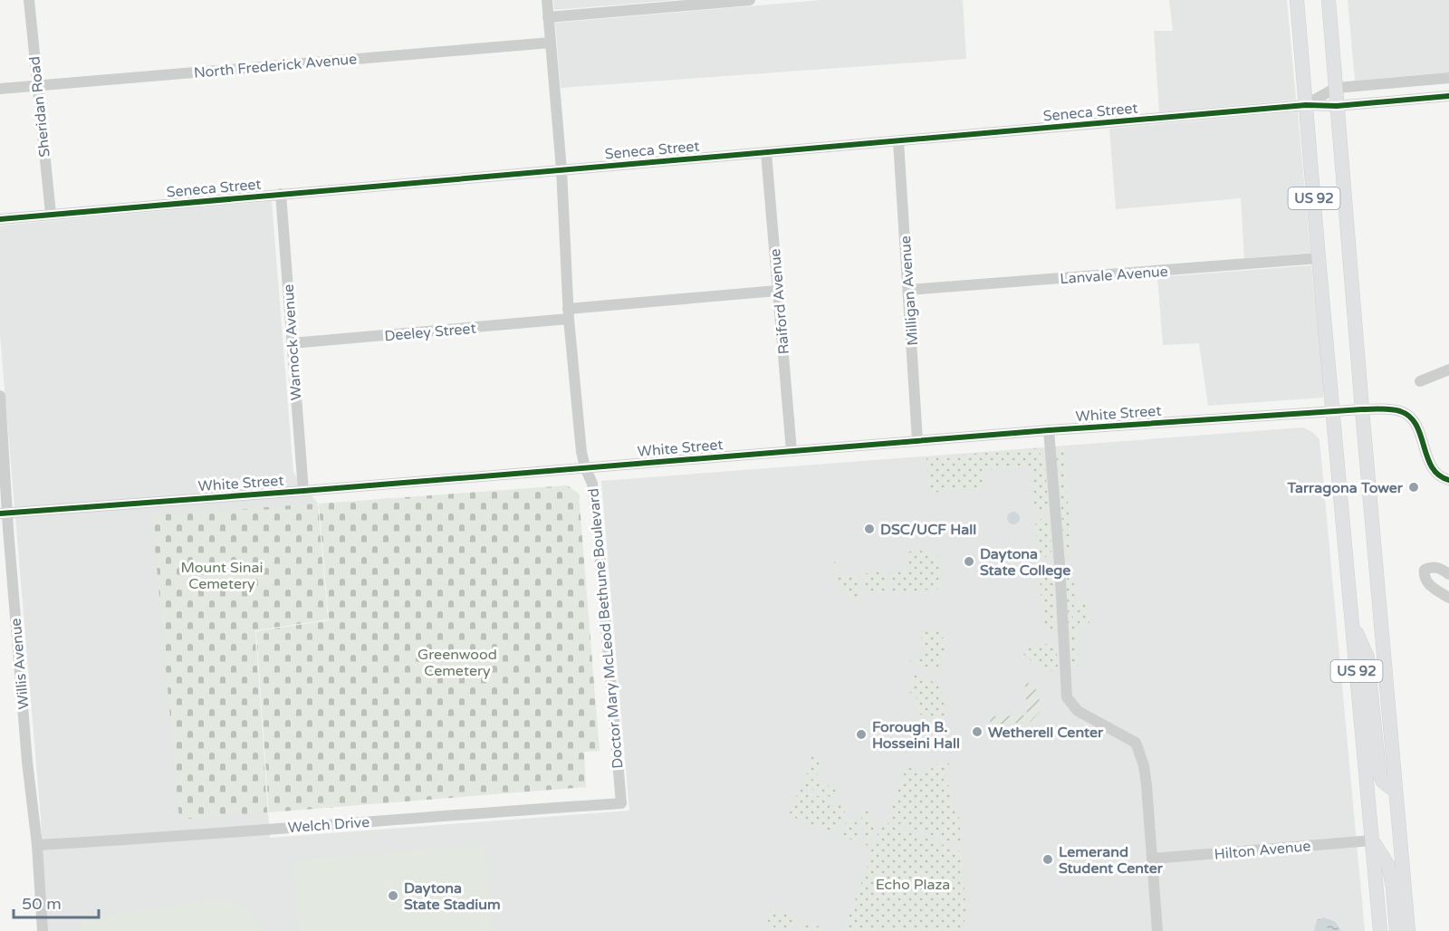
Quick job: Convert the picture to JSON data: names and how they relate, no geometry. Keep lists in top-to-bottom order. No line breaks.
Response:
{"streets":{"main road":["US 92"],"street":["North Frederick Avenue","Sheridan Road","Seneca Street","Lanvale Avenue","Milligan Avenue","Raiford Avenue","Deeley Street","Warnock Avenue","White Street","Doctor Mary McLeod Bethune Boulevard","Willis Avenue","Welch Drive","Hilton Avenue"]},"crossings":[["North Frederick Avenue","Sheridan Road"],["North Frederick Avenue","Doctor Mary McLeod Bethune Boulevard"],["Sheridan Road","Seneca Street"],["Seneca Street","US 92"],["Seneca Street","Milligan Avenue"],["Seneca Street","Raiford Avenue"],["Seneca Street","Warnock Avenue"],["Seneca Street","Doctor Mary McLeod Bethune Boulevard"],["US 92","Lanvale Avenue"],["US 92","White Street"],["US 92","Hilton Avenue"],["Lanvale Avenue","Milligan Avenue"],["Milligan Avenue","White Street"],["Raiford Avenue","Deeley Street"],["Raiford Avenue","White Street"],["Deeley Street","Warnock Avenue"],["Deeley Street","Doctor Mary McLeod Bethune Boulevard"],["Warnock Avenue","White Street"],["White Street","Doctor Mary McLeod Bethune Boulevard"],["White Street","Willis Avenue"],["Doctor Mary McLeod Bethune Boulevard","Welch Drive"],["Willis Avenue","Welch Drive"]],"parks":["Mount Sinai Cemetery","Greenwood Cemetery","Echo Plaza"],"places":["Tarragona Tower","DSC/UCF Hall","Daytona State College","Wetherell Center","Forough B. Hosseini Hall","Lemerand Student Center","Daytona State Stadium"],"scale_bar":"50 m"}
